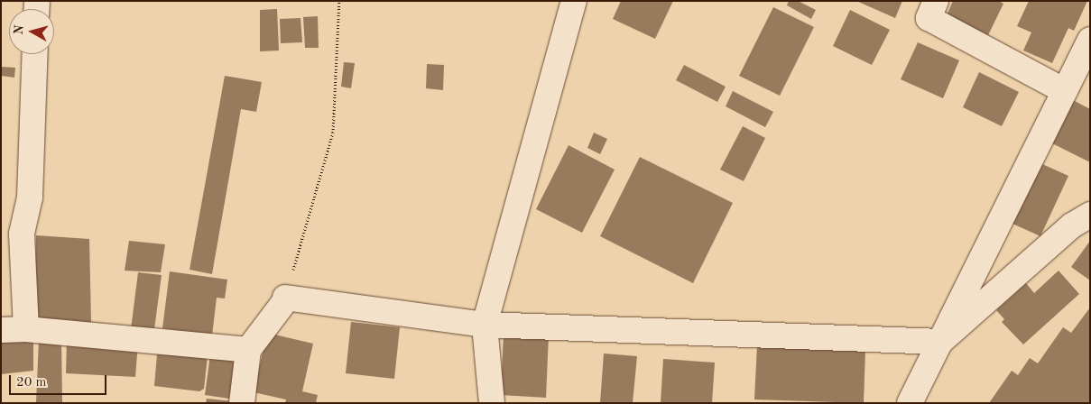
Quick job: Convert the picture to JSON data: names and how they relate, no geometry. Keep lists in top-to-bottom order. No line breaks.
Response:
{"scale_bar":"20 m","north":"left"}
